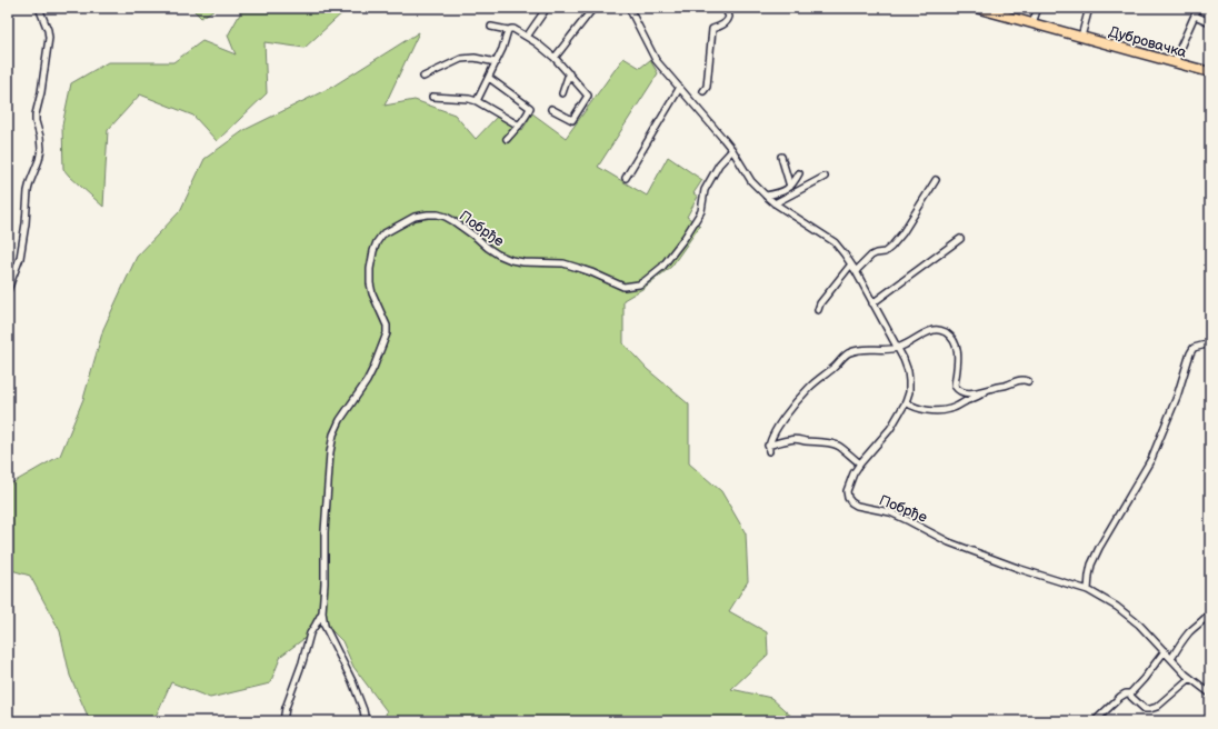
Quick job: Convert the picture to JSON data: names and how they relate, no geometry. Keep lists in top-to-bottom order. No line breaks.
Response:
{"streets":{"main road":["Дубровачка"],"street":["Побрђе"]}}
